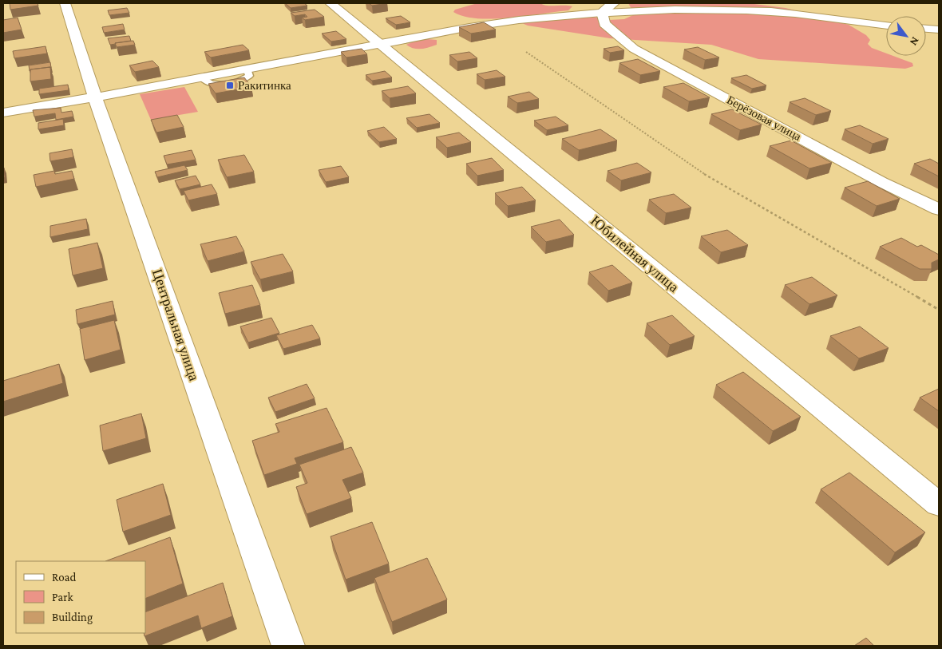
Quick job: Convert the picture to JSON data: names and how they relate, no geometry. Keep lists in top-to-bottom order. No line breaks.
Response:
{"streets":{"street":["Берёзовая улица","Юбилейная улица","Центральная улица"]},"places":{"transit":["Ракитинка"]},"legend":["Road","Park","Building"],"north":"bottom right"}
